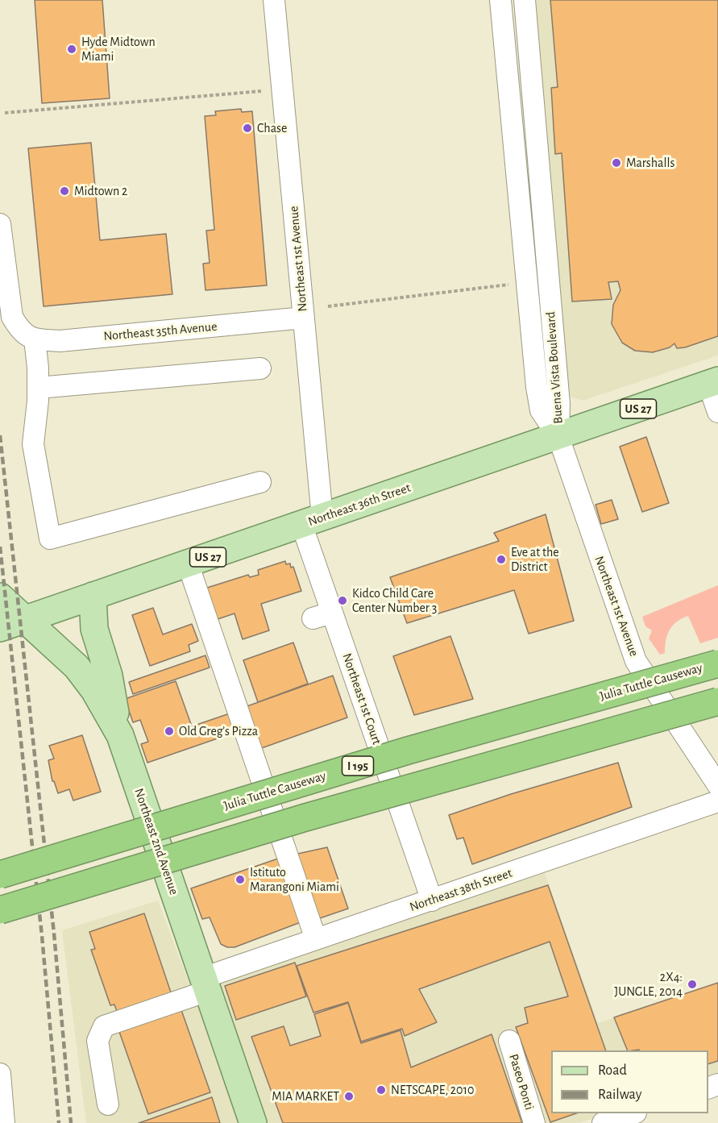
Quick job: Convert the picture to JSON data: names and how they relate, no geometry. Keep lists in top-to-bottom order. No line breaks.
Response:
{"streets":{"highway":["Julia Tuttle Causeway","I 195"],"main road":["US 27","Northeast 36th Street","Northeast 2nd Avenue"],"street":["Northeast 1st Avenue","Northeast 35th Avenue","Buena Vista Boulevard","Northeast 1st Court","Northeast 38th Street","Paseo Ponti"]},"crossings":[["Northeast 1st Avenue","Northeast 35th Avenue"],["Northeast 1st Avenue","Buena Vista Boulevard"],["Northeast 1st Avenue","Northeast 36th Street"],["Northeast 1st Avenue","Northeast 1st Court"],["Buena Vista Boulevard","Northeast 36th Street"],["Northeast 36th Street","Northeast 1st Court"],["Northeast 36th Street","Northeast 2nd Avenue"],["Northeast 1st Court","Northeast 38th Street"],["Northeast 2nd Avenue","Northeast 38th Street"]],"places":["Hyde Midtown Miami","Chase","Marshalls","Midtown 2","Eve at the District","Kidco Child Care Center Number 3","Old Greg’s Pizza","Istituto Marangoni Miami","2X4: JUNGLE, 2014","NETSCAPE, 2010","MIA MARKET"],"legend":["Road","Railway"]}
